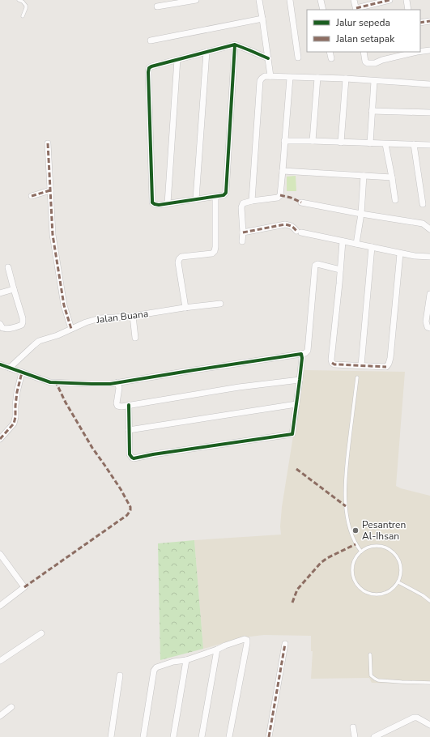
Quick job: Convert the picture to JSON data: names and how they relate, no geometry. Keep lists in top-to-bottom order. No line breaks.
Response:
{"streets":{"street":["Jalan Buana"]},"places":["Pesantren Al-Ihsan"],"legend":["Jalur sepeda","Jalan setapak"]}
